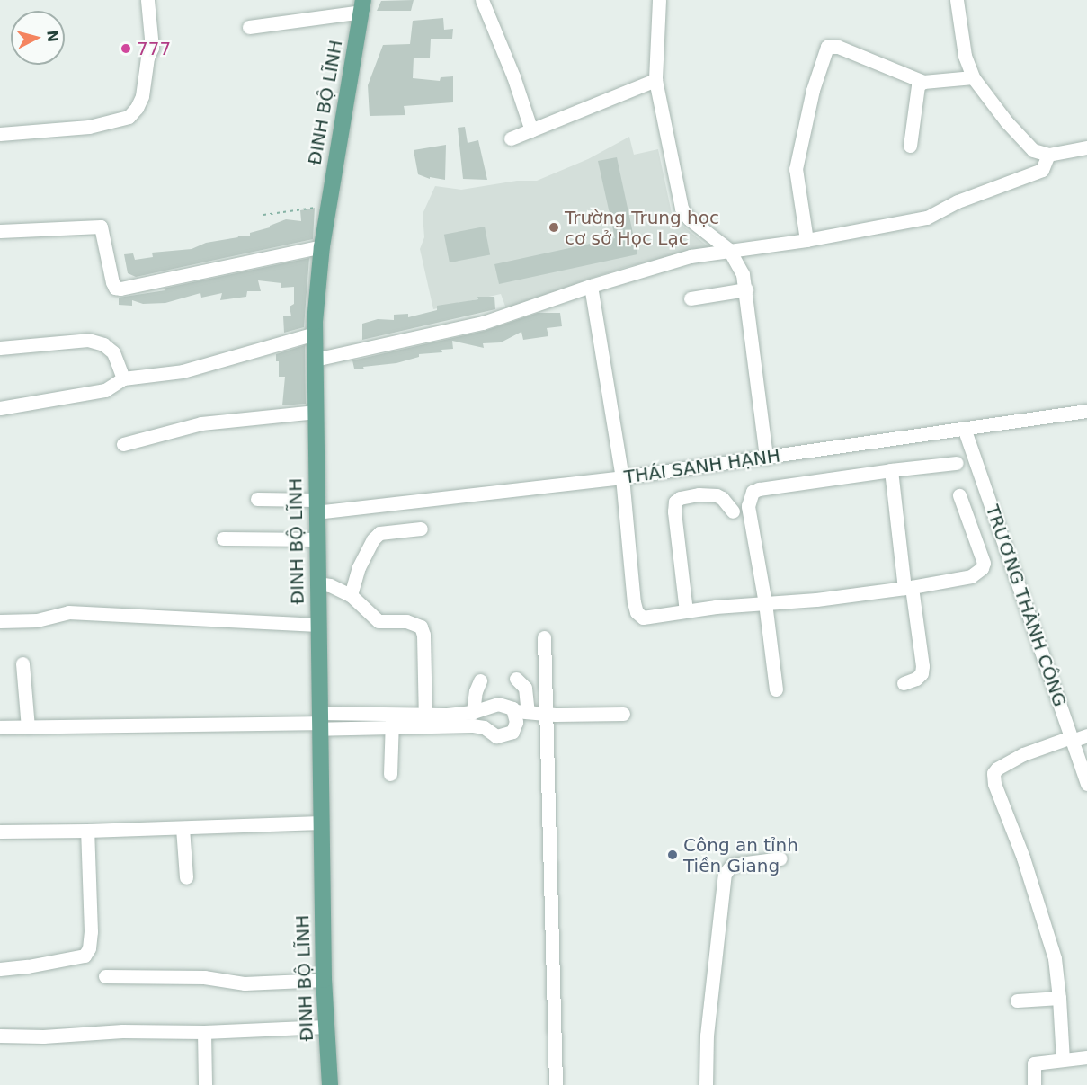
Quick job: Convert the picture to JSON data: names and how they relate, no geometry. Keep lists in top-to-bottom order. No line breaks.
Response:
{"streets":{"main road":["ĐINH BỘ LĨNH"],"street":["THÁI SANH HẠNH","TRƯƠNG THÀNH CÔNG"]},"crossings":[["ĐINH BỘ LĨNH","THÁI SANH HẠNH"],["THÁI SANH HẠNH","TRƯƠNG THÀNH CÔNG"]],"places":["777","Trường Trung học cơ sở Học Lạc","Công an tỉnh Tiền Giang"],"north":"right"}
